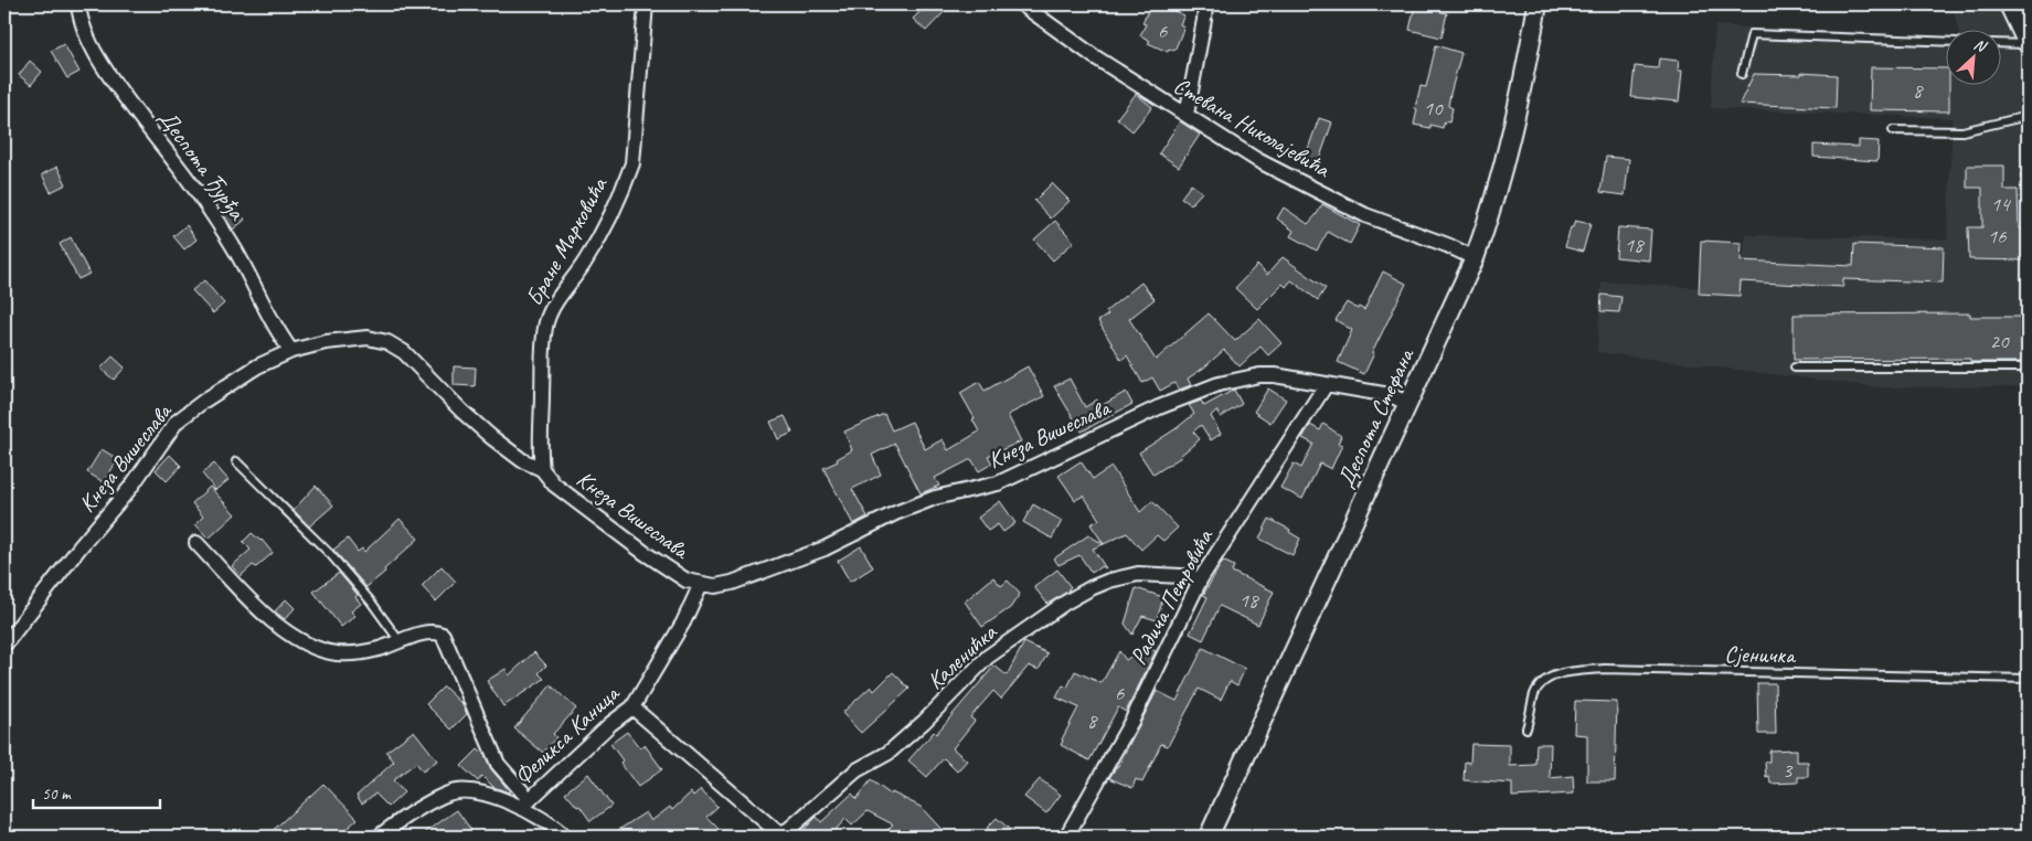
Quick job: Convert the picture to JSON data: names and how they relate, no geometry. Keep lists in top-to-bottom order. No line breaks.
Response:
{"streets":{"main road":["Деспота Стефана"],"street":["Стевана Николајевића","Деспота Ђурђа","Бране Марковића","Кнеза Вишеслава","Радича Петровића","Каленићка","Феликса Каница"],"lane":["Сјеничка"]},"crossings":[["Стевана Николајевића","Деспота Стефана"],["Деспота Ђурђа","Кнеза Вишеслава"],["Бране Марковића","Кнеза Вишеслава"],["Деспота Стефана","Кнеза Вишеслава"],["Кнеза Вишеслава","Радича Петровића"],["Кнеза Вишеслава","Феликса Каница"],["Радича Петровића","Каленићка"]],"house_numbers":["6","8","10","14","16","18","20","18","6","8","3"],"scale_bar":"50 m","north":"top right"}
